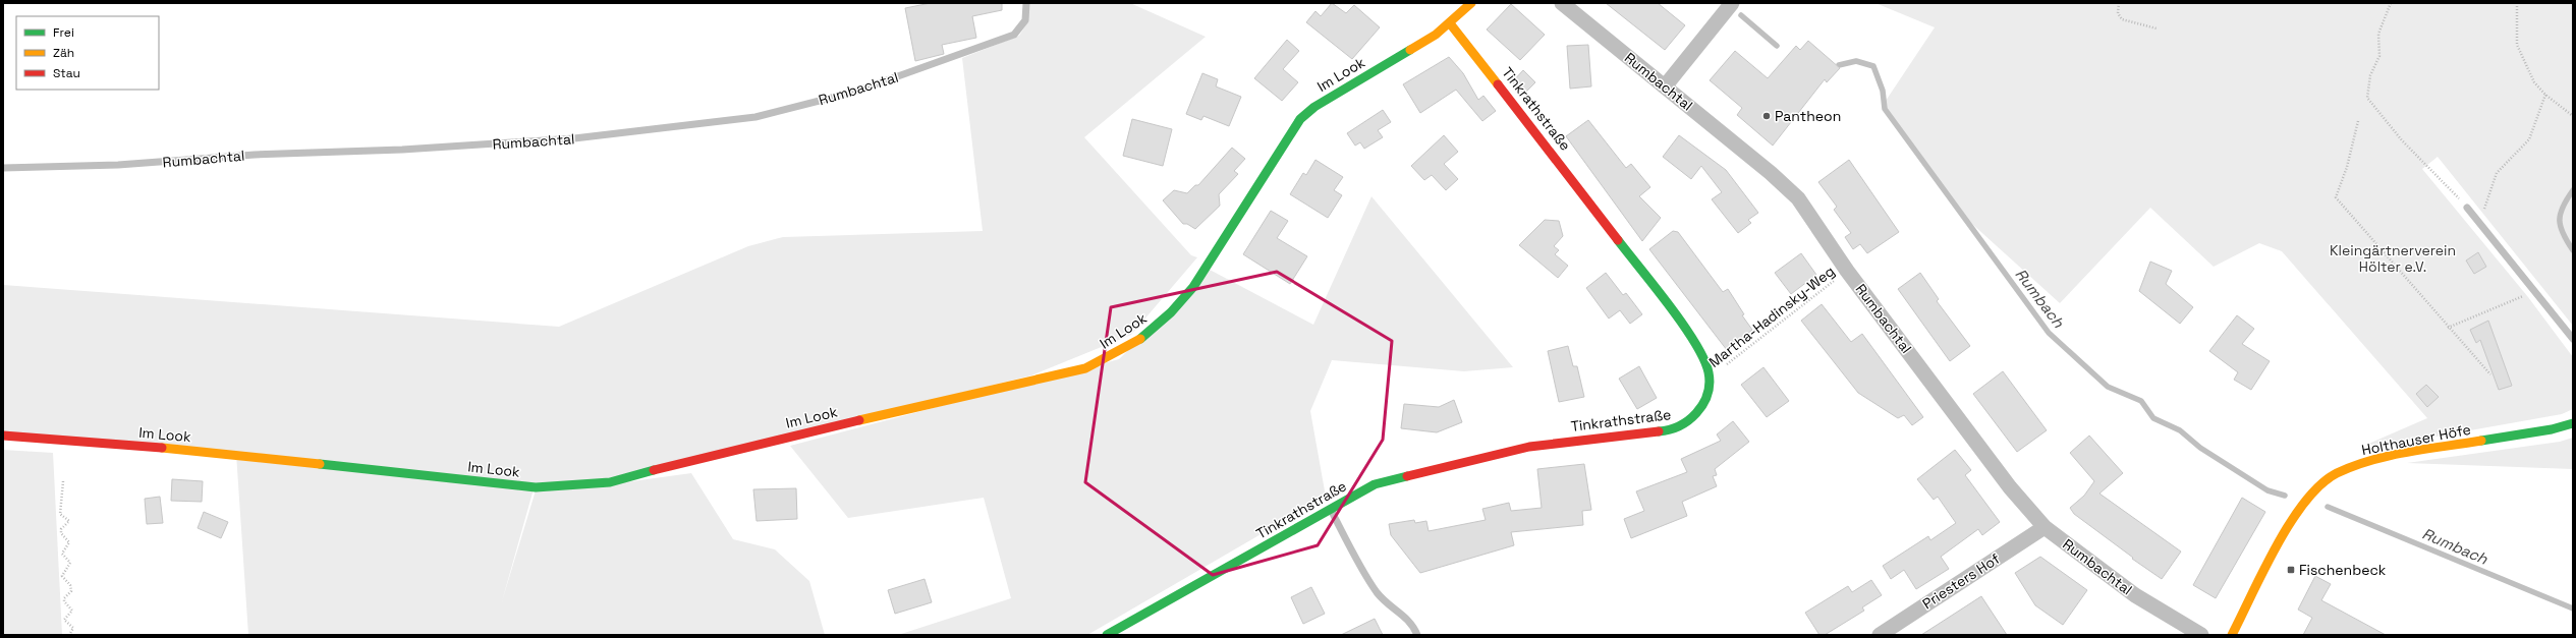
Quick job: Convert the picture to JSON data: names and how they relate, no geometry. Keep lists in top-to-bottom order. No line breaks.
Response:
{"streets":{"street":["Im Look","Rumbachtal","Tinkrathstraße","Holthauser Höfe","Priesters Hof"],"path":["Martha-Hadinsky-Weg"]},"crossings":[["Im Look","Tinkrathstraße"],["Rumbachtal","Martha-Hadinsky-Weg"],["Rumbachtal","Priesters Hof"],["Tinkrathstraße","Martha-Hadinsky-Weg"]],"water":["Rumbach"],"parks":["Kleingärtnerverein Hölter e.V."],"places":{"other":["Pantheon"],"transit":["Fischenbeck"]},"legend":["Frei","Zäh","Stau"]}
